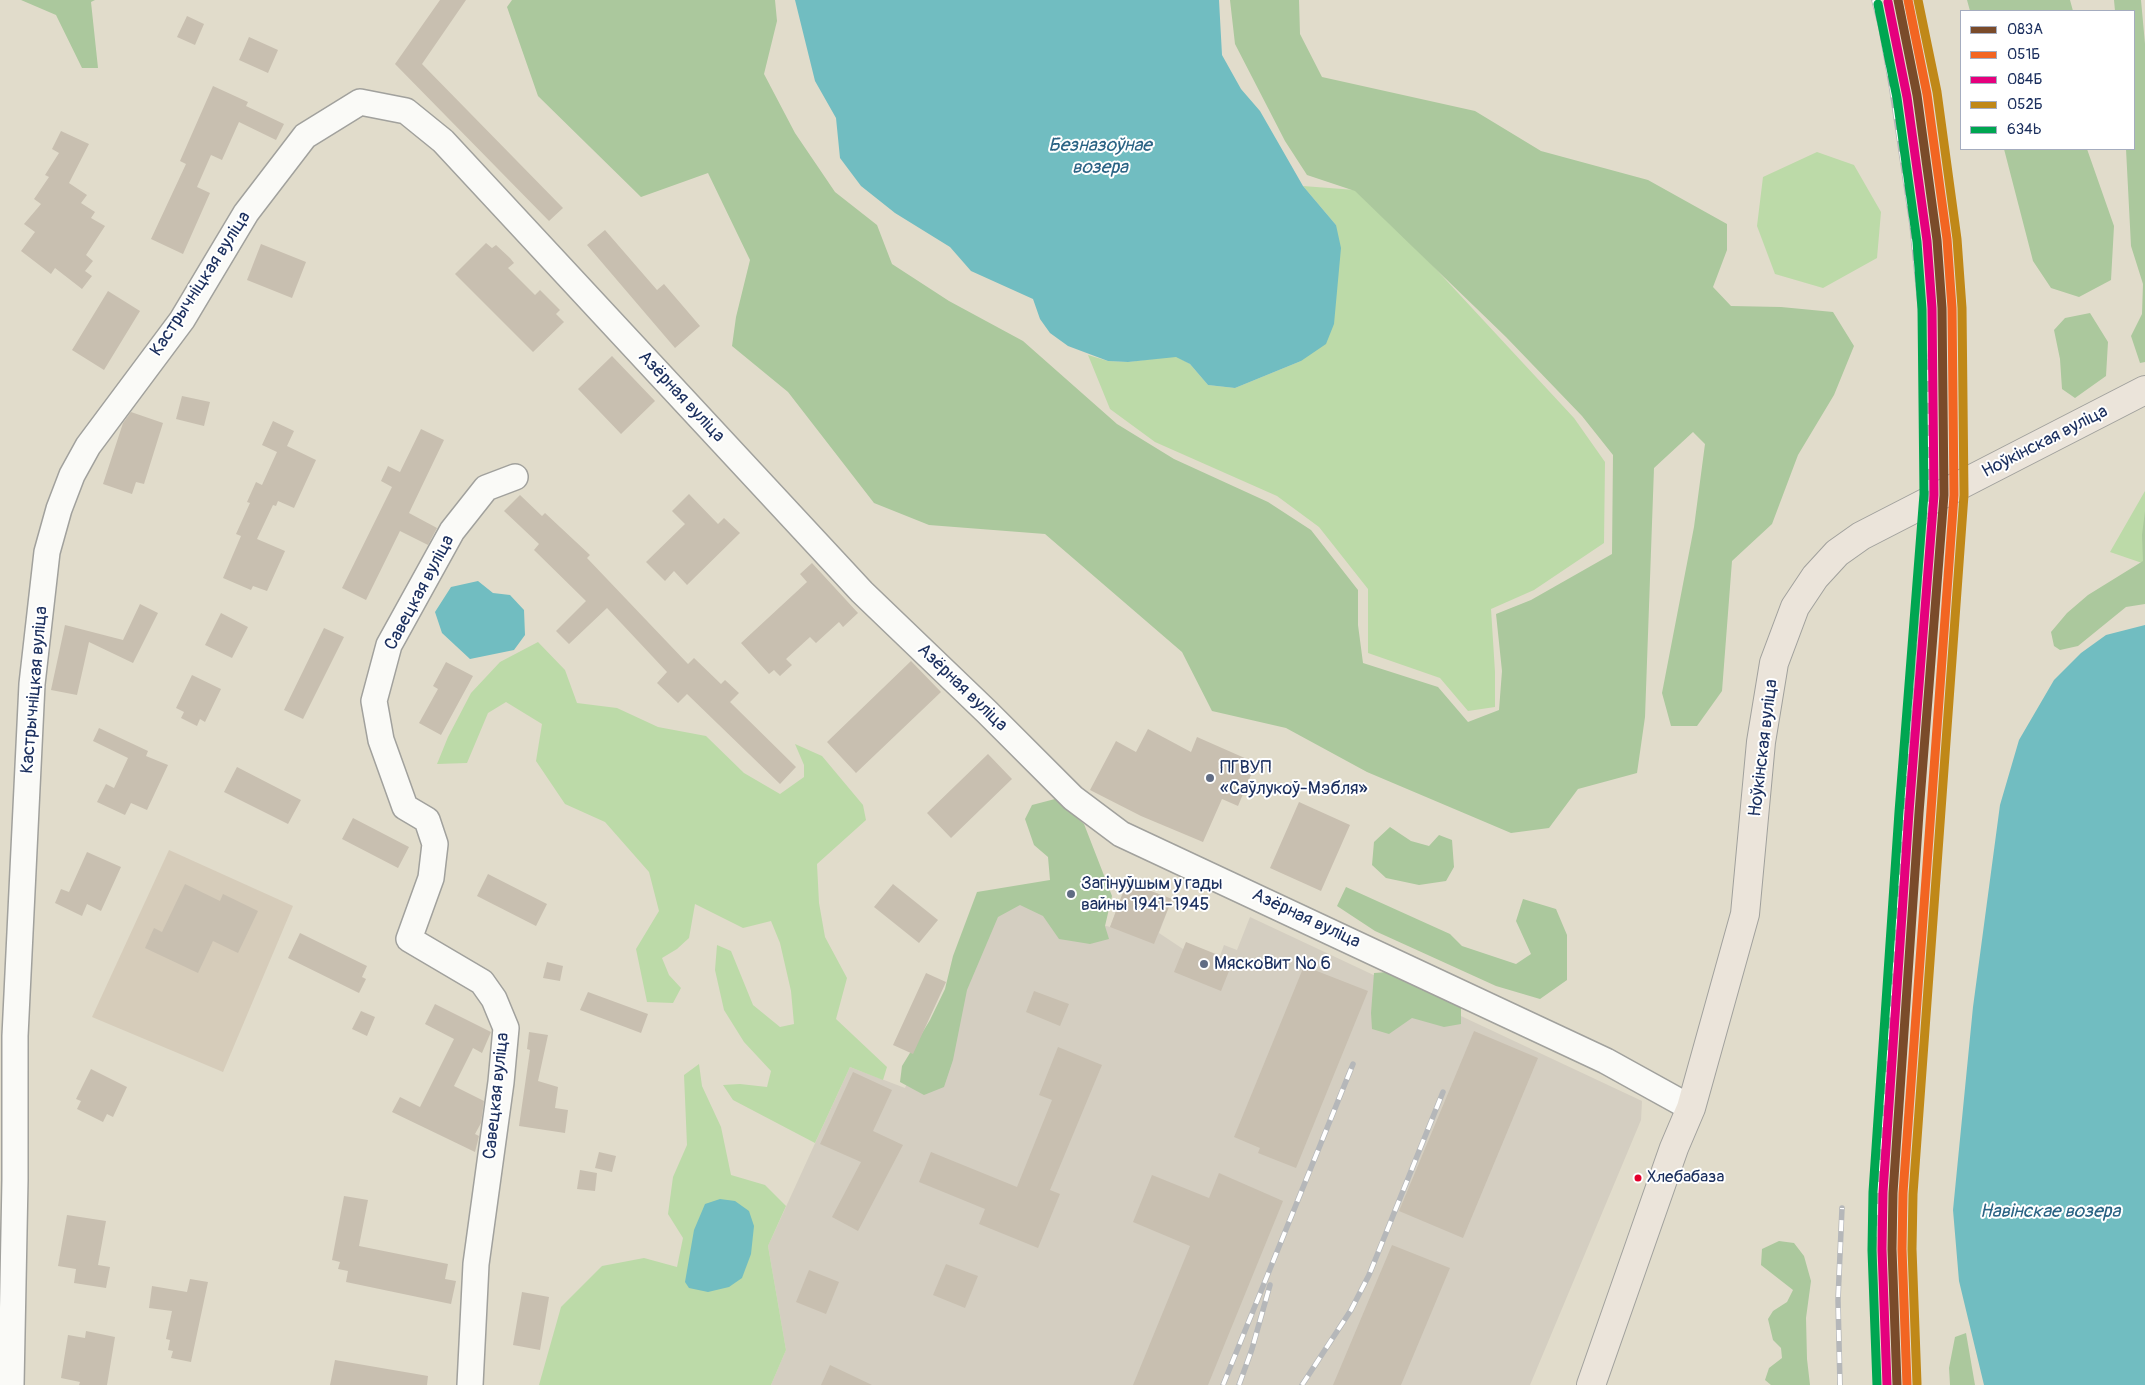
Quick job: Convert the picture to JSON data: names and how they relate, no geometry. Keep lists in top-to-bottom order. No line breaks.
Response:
{"streets":{"main road":["Ноўкінская вуліца"],"street":["Кастрычніцкая вуліца","Азёрная вуліца","Савецкая вуліца"]},"crossings":[["Кастрычніцкая вуліца","Азёрная вуліца"],["Азёрная вуліца","Ноўкінская вуліца"]],"water":["Безназоўнае возера","Навінскае возера"],"places":["ПГВУП «Саўлукоў-Мэбля»","Загінуўшым у гады вайны 1941-1945","МяскоВит № 6","Хлебабаза"],"lines":["transit line 083А","transit line 051Б","transit line 052Б","transit line 084Б","transit line 634Ь"],"legend":["083А","051Б","084Б","052Б","634Ь"]}
